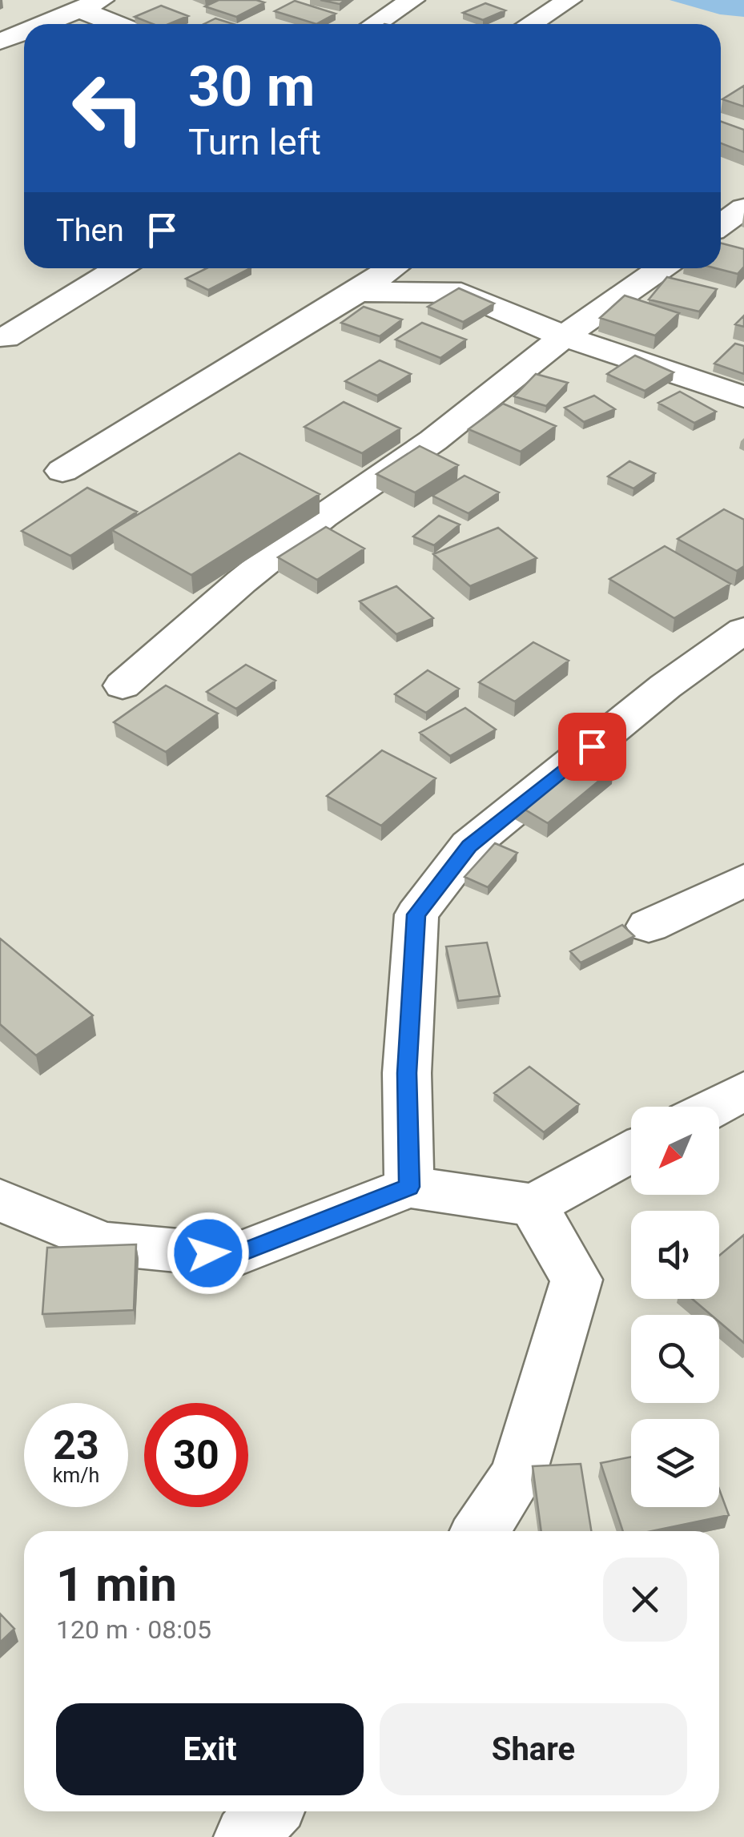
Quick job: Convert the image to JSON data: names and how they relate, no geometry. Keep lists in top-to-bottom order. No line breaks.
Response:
{"north":"bottom left","page":{"turn":["30 m","Turn left"],"then":"Then","speed":"23 km/h","limit":"30","heading":["1 min","120 m · 08:05"],"buttons":["Exit","Share"]}}
